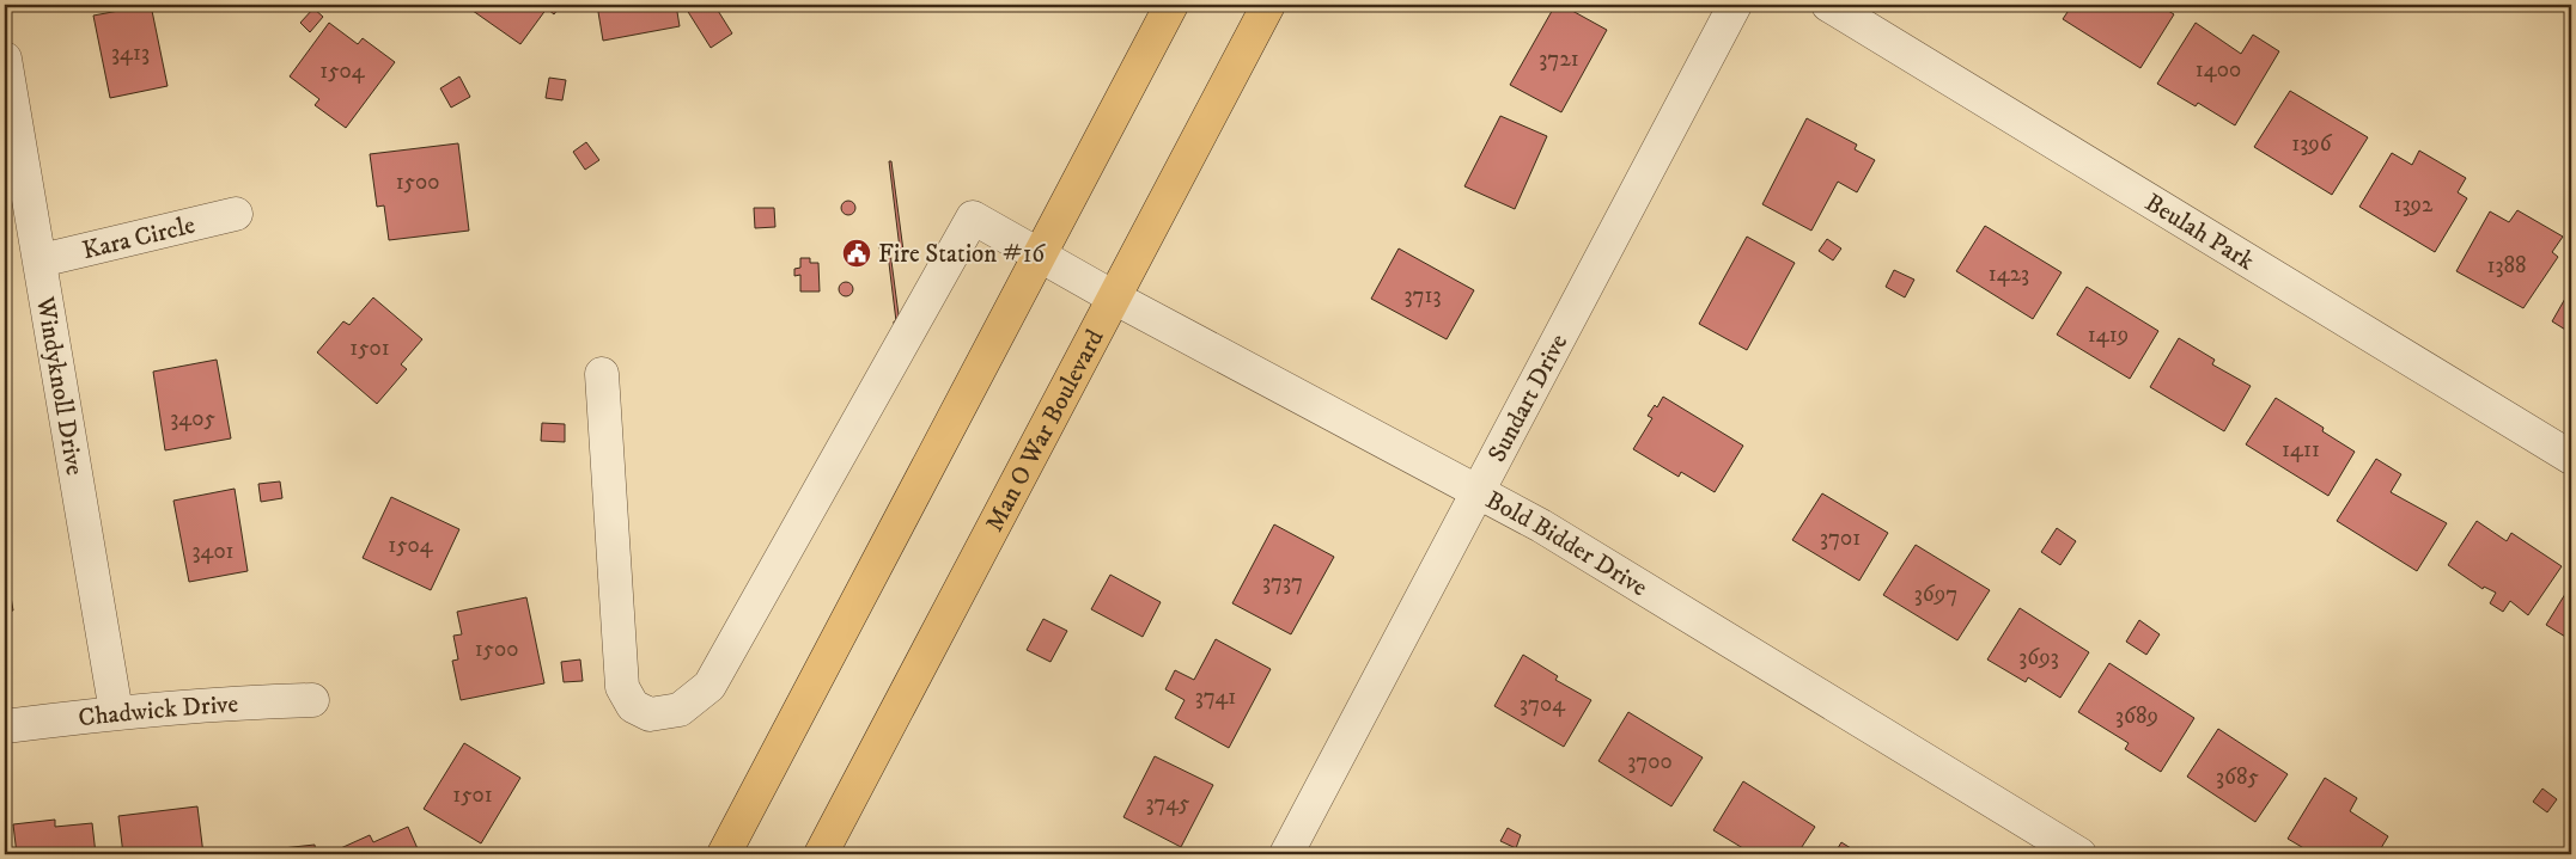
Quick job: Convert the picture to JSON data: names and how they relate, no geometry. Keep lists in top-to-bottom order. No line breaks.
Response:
{"streets":{"main road":["Man O War Boulevard"],"street":["Beulah Park","Kara Circle","Windyknoll Drive","Sundart Drive","Bold Bidder Drive","Chadwick Drive"]},"crossings":[["Kara Circle","Windyknoll Drive"],["Windyknoll Drive","Chadwick Drive"],["Sundart Drive","Bold Bidder Drive"],["Man O War Boulevard","Bold Bidder Drive"]],"places":{"public building":["Fire Station #16"]},"house_numbers":["3413","3721","1400","1504","1396","1500","1392","1388","1423","3713","1419","1501","3405","1411","3701","1504","3401","3737","3697","1500","3693","3741","3704","3689","3700","3685","1501","3745"]}
